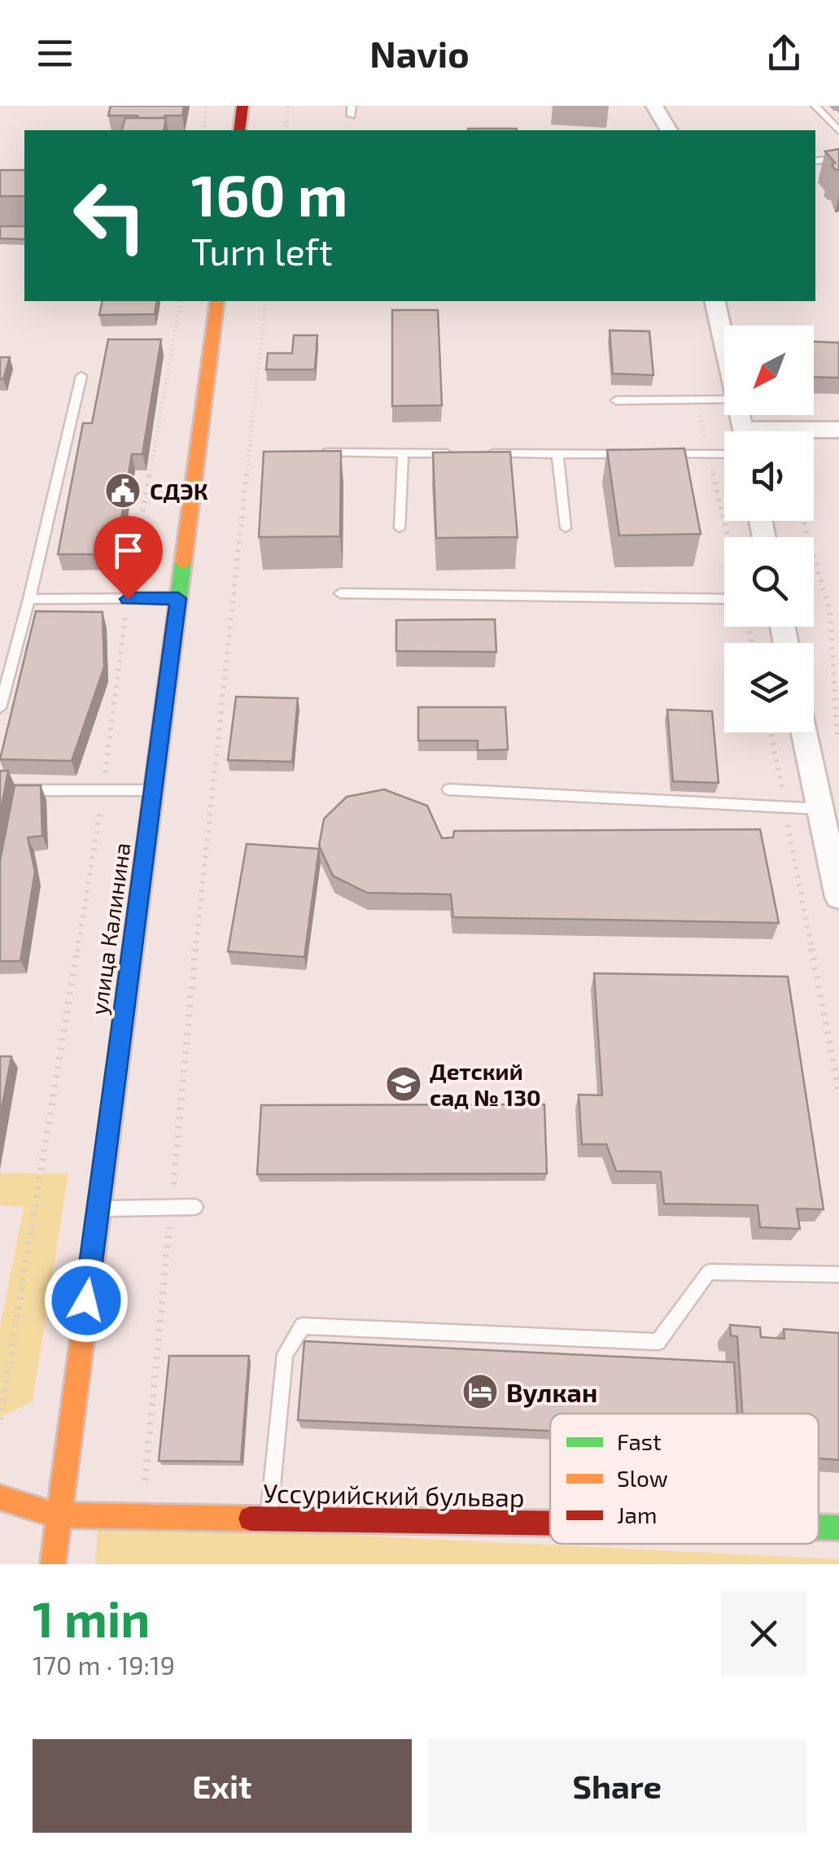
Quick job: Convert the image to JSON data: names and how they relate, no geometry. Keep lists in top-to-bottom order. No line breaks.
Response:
{"streets":{"main road":["улица Калинина","Уссурийский бульвар"]},"crossings":[["улица Калинина","Уссурийский бульвар"]],"places":{"public building":["СДЭК"],"school or university":["Детский сад № 130"],"hotel":["Вулкан"]},"legend":["Fast","Slow","Jam"],"north":"bottom left","page":{"header":"Navio","turn":["160 m","Turn left"],"heading":["1 min","170 m · 19:19"],"buttons":["Exit","Share"]}}
